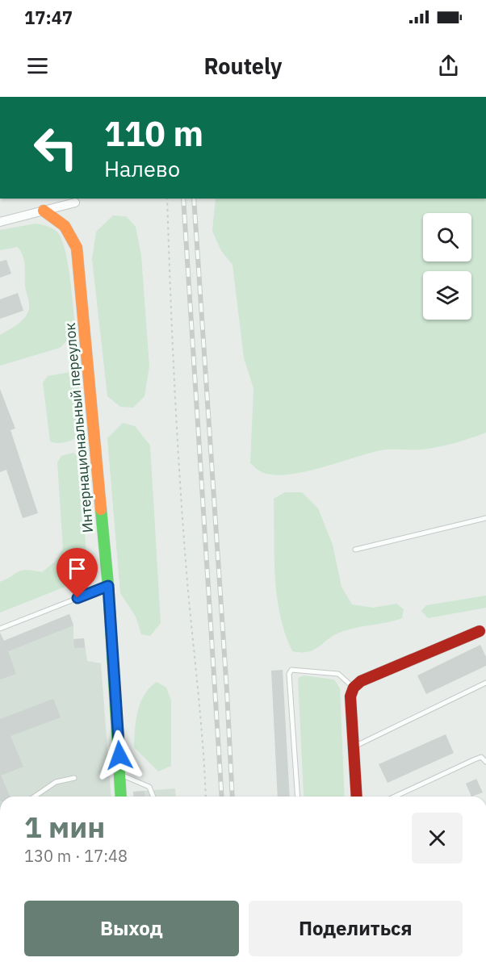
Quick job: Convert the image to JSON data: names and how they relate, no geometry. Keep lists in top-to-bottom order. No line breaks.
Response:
{"streets":{"street":["Интернациональный переулок"]},"page":{"status":"17:47","header":"Routely","turn":["110 m","Налево"],"heading":["1 мин","130 m · 17:48"],"buttons":["Выход","Поделиться"]}}
